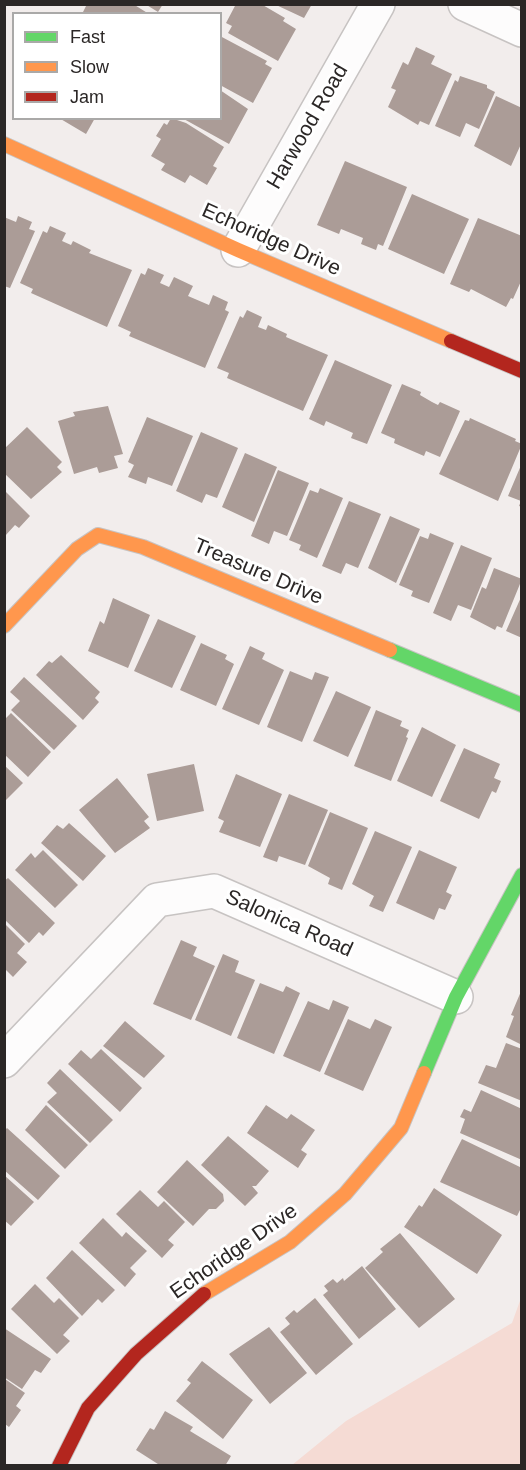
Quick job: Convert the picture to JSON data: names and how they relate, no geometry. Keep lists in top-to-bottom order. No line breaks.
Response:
{"streets":{"street":["Harwood Road","Echoridge Drive","Treasure Drive","Salonica Road"]},"crossings":[["Harwood Road","Echoridge Drive"],["Echoridge Drive","Salonica Road"]],"legend":["Fast","Slow","Jam"]}
